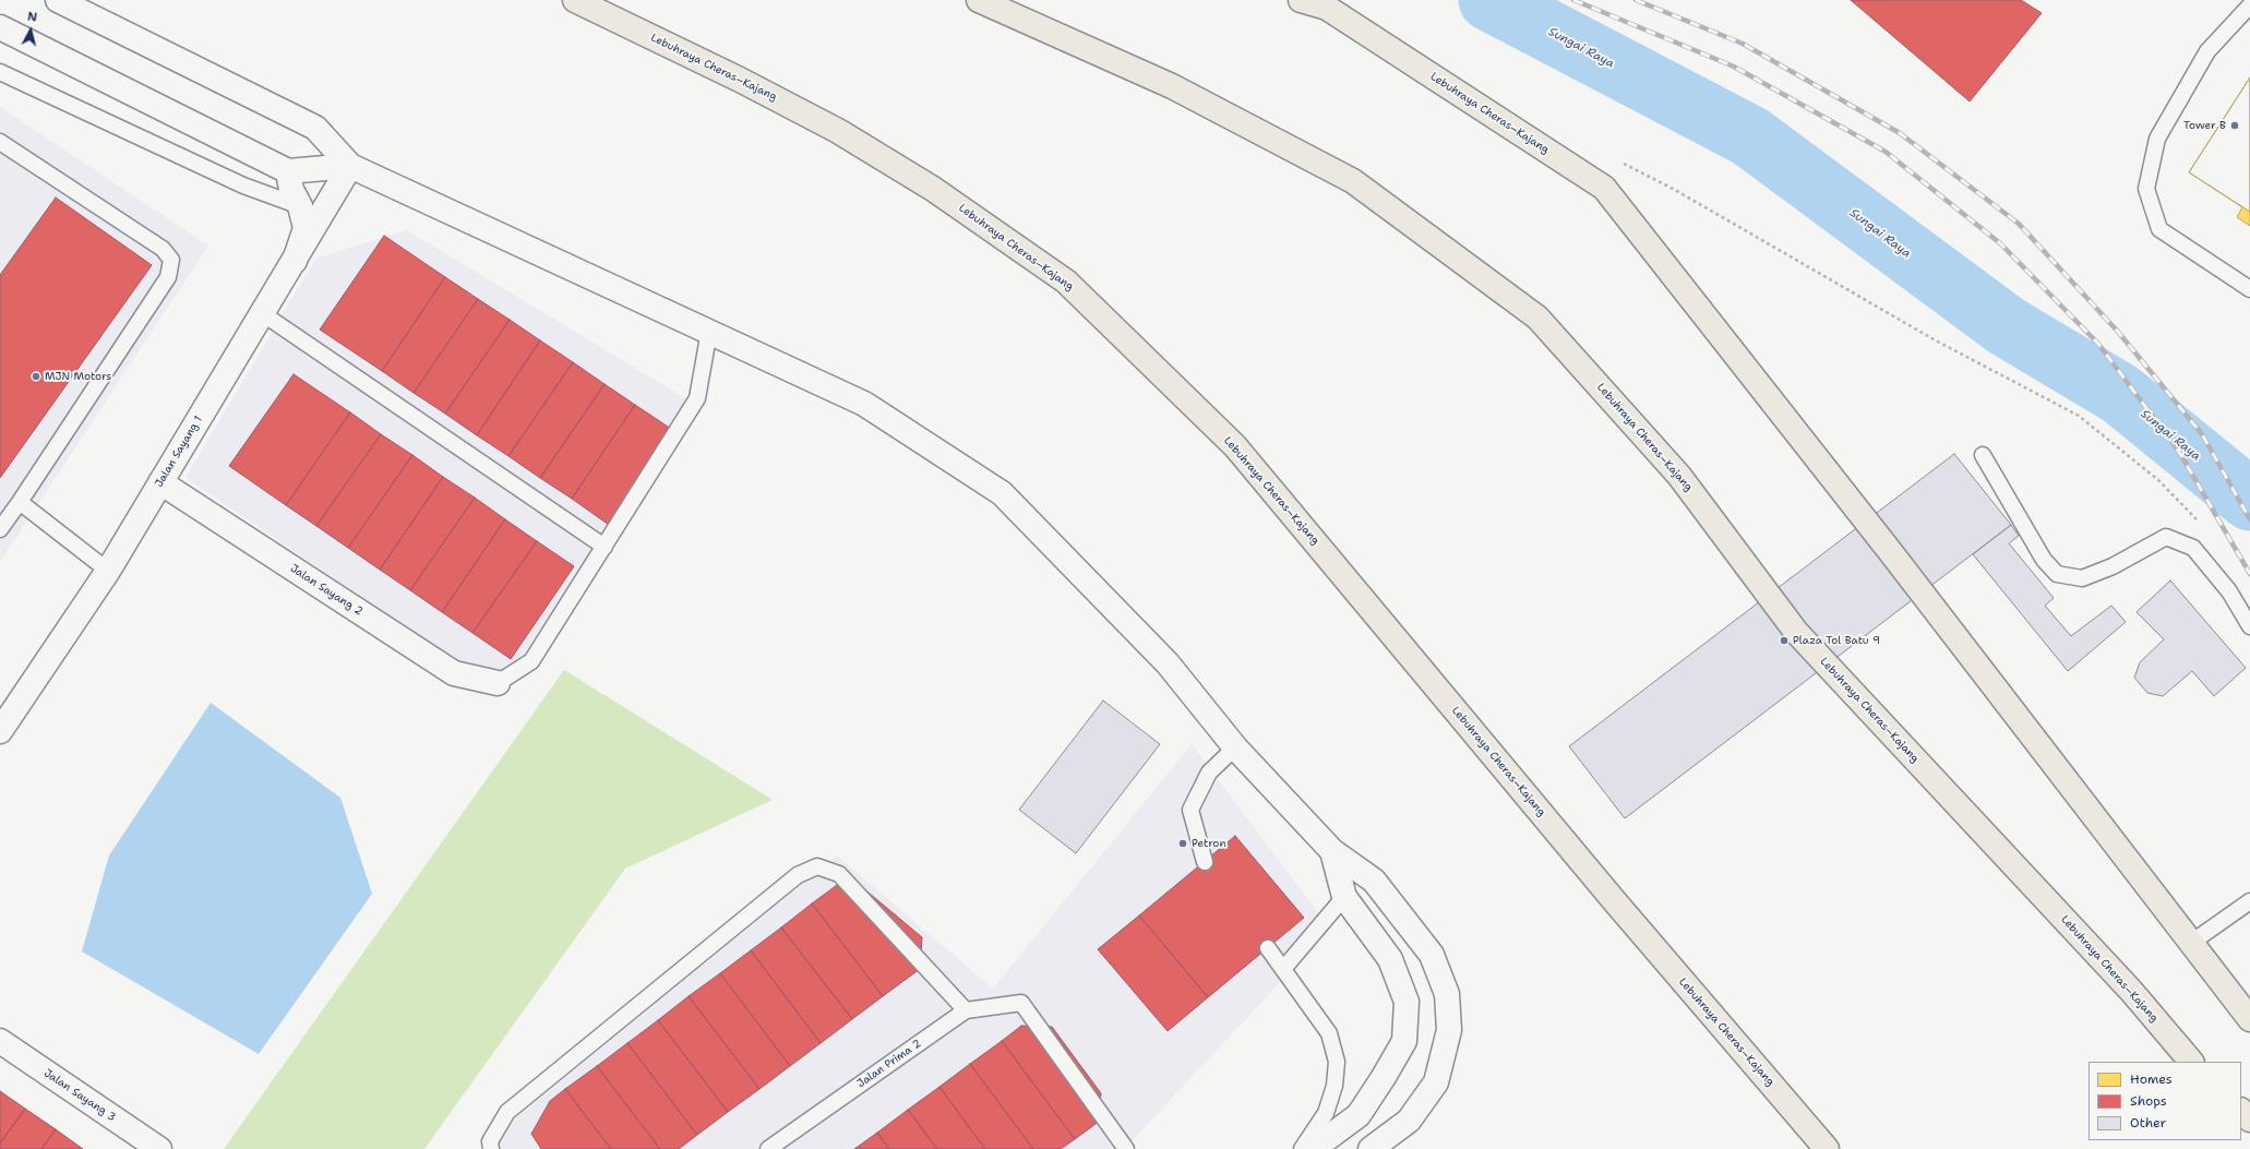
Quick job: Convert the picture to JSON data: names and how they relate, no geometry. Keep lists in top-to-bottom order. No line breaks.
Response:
{"streets":{"highway":["Lebuhraya Cheras–Kajang"],"street":["Jalan Sayang 1","Jalan Sayang 2","Jalan Sayang 3"],"lane":["Jalan Prima 2"]},"crossings":[["Jalan Sayang 1","Jalan Sayang 2"]],"water":["Sungai Raya"],"places":["Tower B","MJN Motors","Plaza Tol Batu 9","Petron"],"legend":["Homes","Shops","Other"],"north":"top"}
